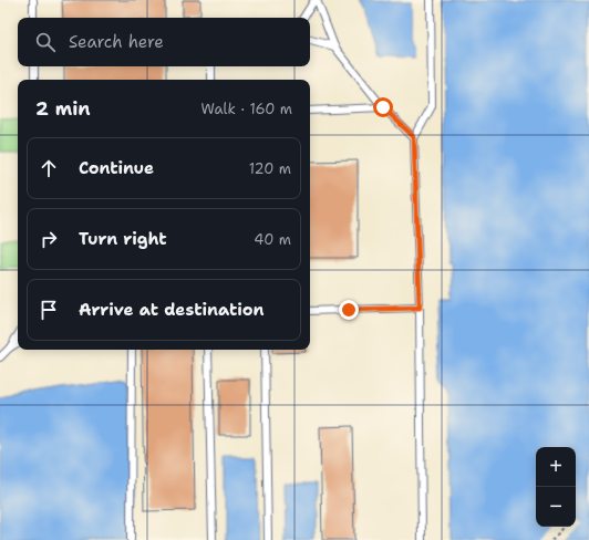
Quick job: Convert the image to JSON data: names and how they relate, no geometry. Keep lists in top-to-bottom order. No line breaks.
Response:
{"page":{"search":"Search here","heading":["2 min","Walk · 160 m"],"list":[["Continue","120 m"],["Turn right","40 m"],"Arrive at destination"],"map_buttons":["+","−"]}}
